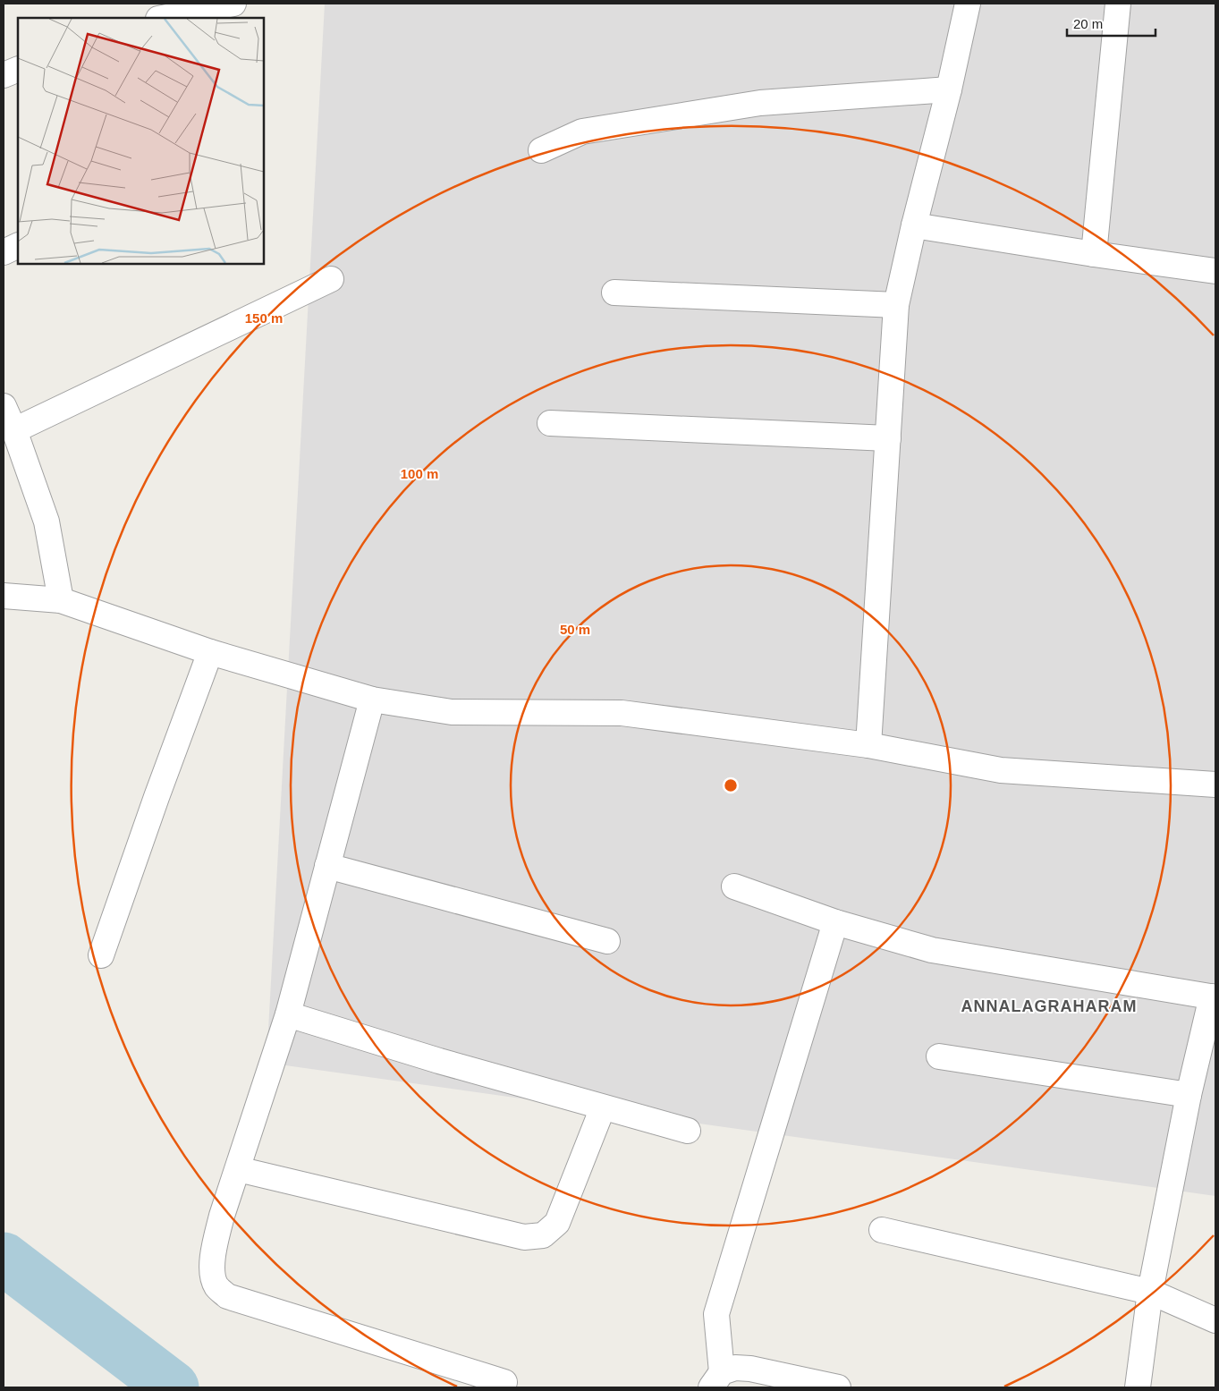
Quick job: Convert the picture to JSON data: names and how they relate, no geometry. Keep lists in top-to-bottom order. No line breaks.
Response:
{"districts":["ANNALAGRAHARAM"],"scale_bar":"20 m","rings":["150 m","100 m","50 m"]}
